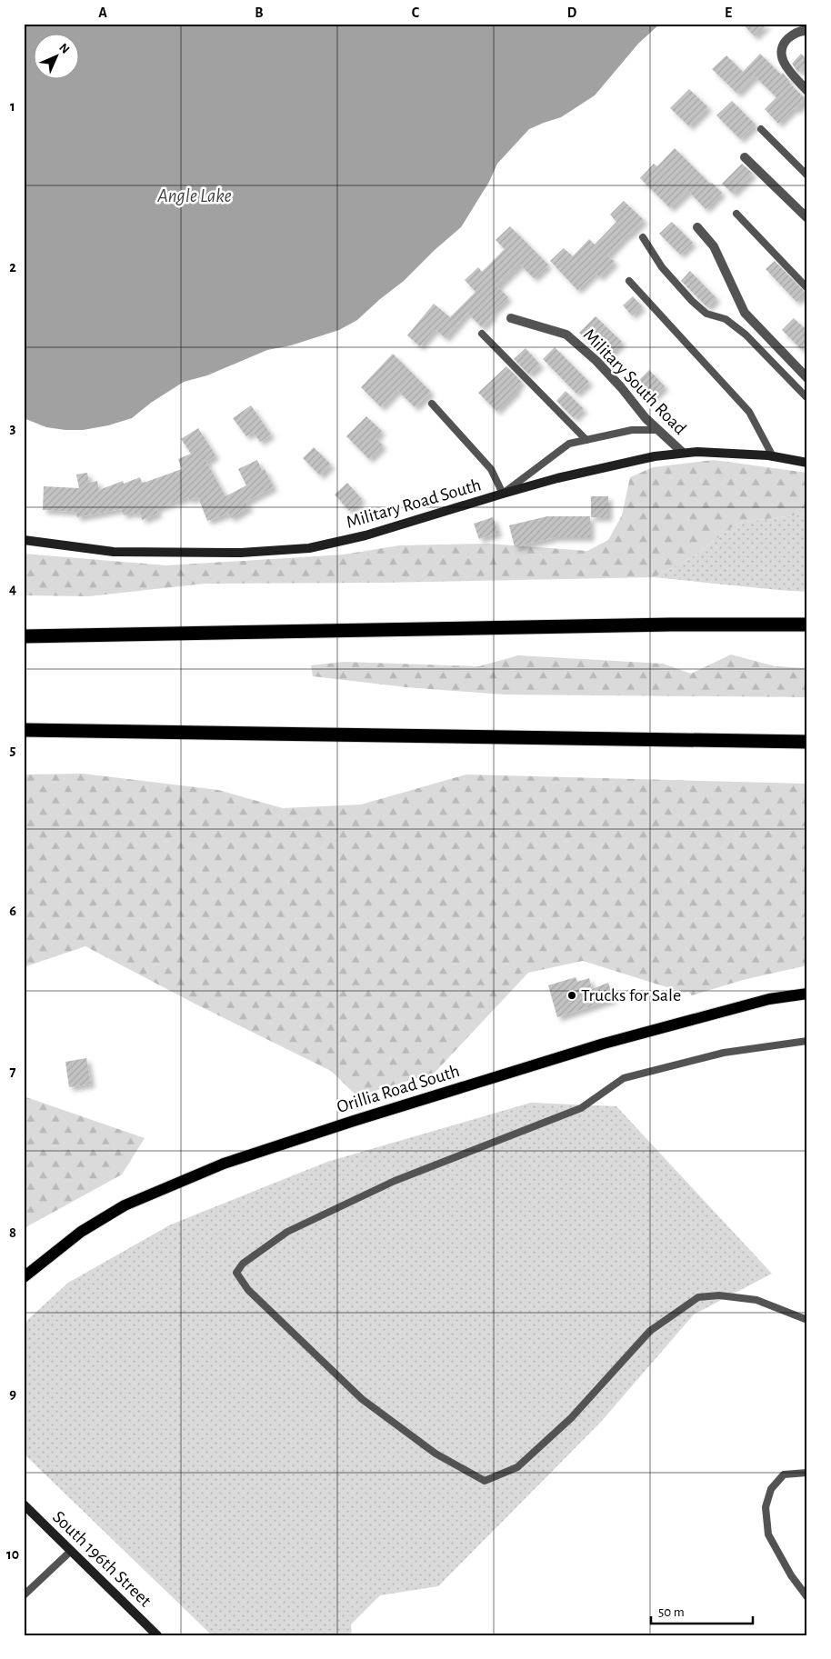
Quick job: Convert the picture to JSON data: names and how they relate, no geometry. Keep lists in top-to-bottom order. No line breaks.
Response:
{"streets":{"main road":["Military Road South","Orillia Road South","South 196th Street"],"street":["Military South Road"]},"crossings":[["Military South Road","Military Road South"]],"water":["Angle Lake"],"places":["Trucks for Sale"],"scale_bar":"50 m","north":"top right","grid":{"columns":["A","B","C","D","E"],"rows":["1","2","3","4","5","6","7","8","9","10"]}}
